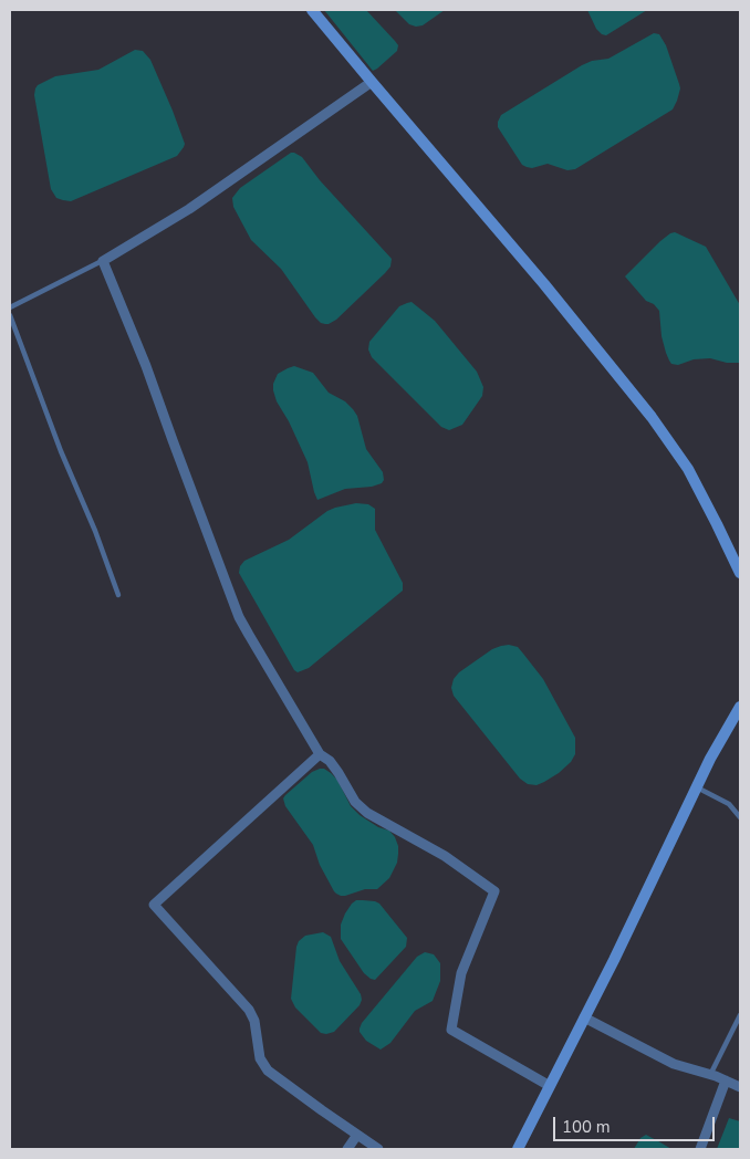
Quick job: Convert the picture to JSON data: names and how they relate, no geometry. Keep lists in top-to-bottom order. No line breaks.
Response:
{"scale_bar":"100 m"}
